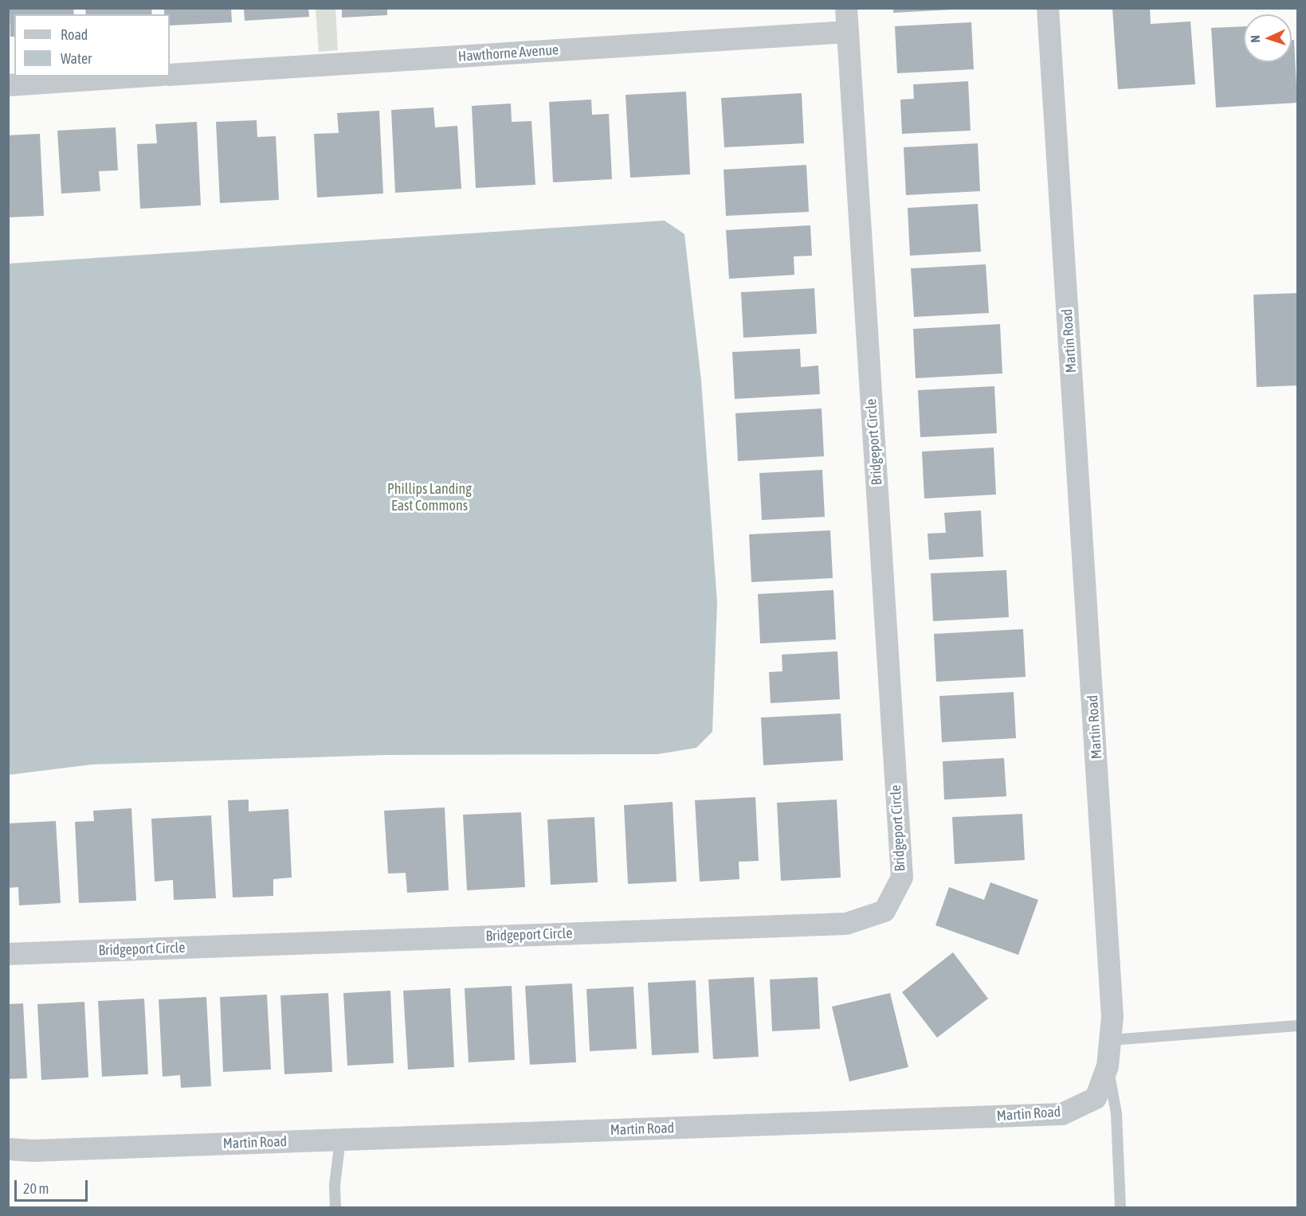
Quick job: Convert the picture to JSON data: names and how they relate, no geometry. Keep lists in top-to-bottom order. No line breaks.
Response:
{"streets":{"street":["Hawthorne Avenue","Martin Road","Bridgeport Circle"]},"crossings":[["Hawthorne Avenue","Bridgeport Circle"]],"parks":["Phillips Landing East Commons"],"legend":["Road","Water"],"scale_bar":"20 m","north":"left"}
